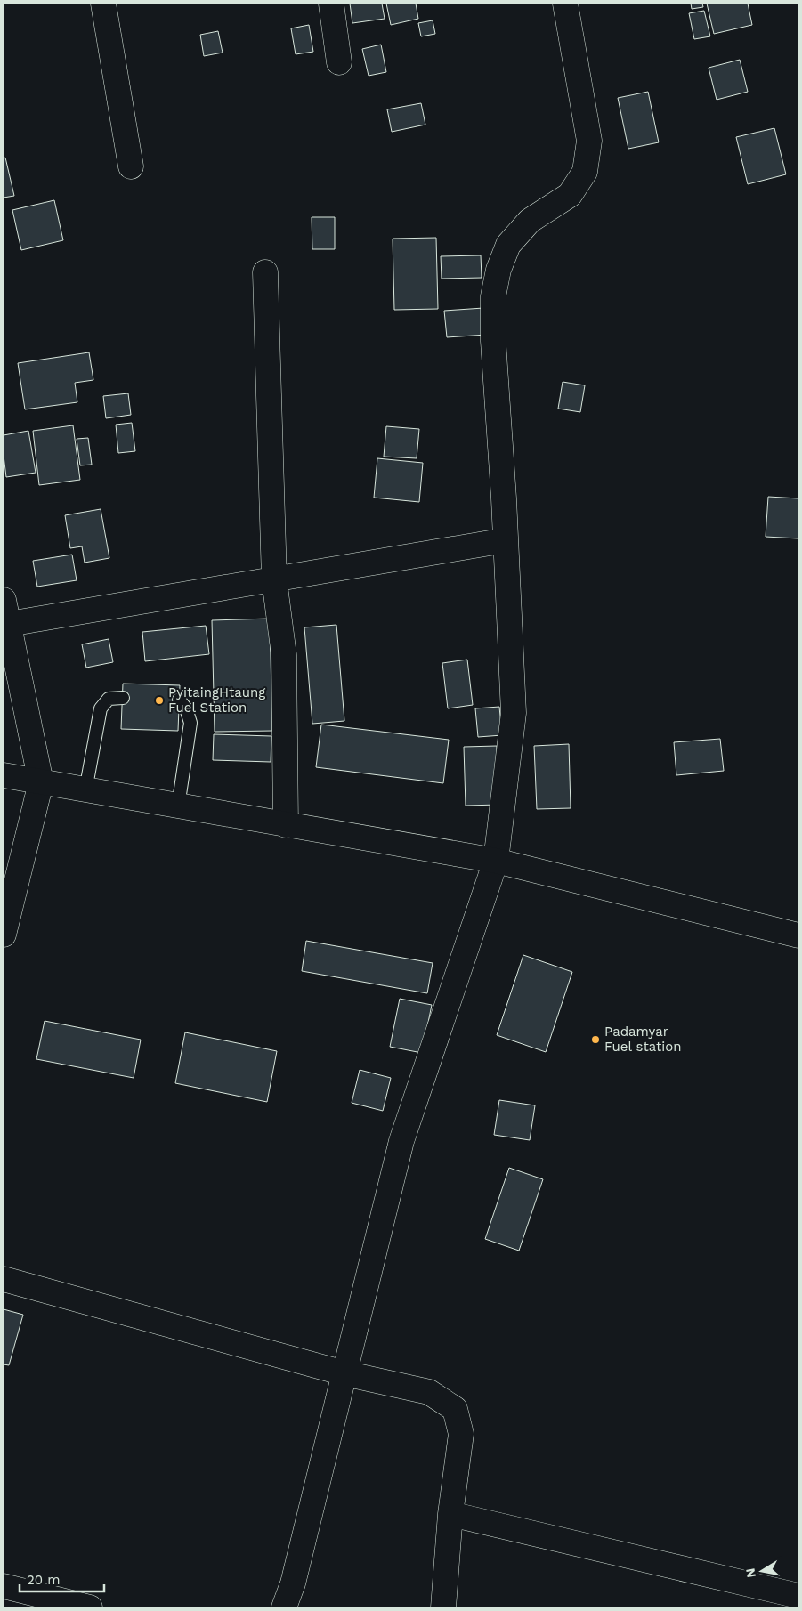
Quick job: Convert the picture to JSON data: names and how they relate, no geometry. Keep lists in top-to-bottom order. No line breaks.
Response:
{"places":["PyitaingHtaung Fuel Station","Padamyar Fuel station"],"scale_bar":"20 m","north":"left"}
